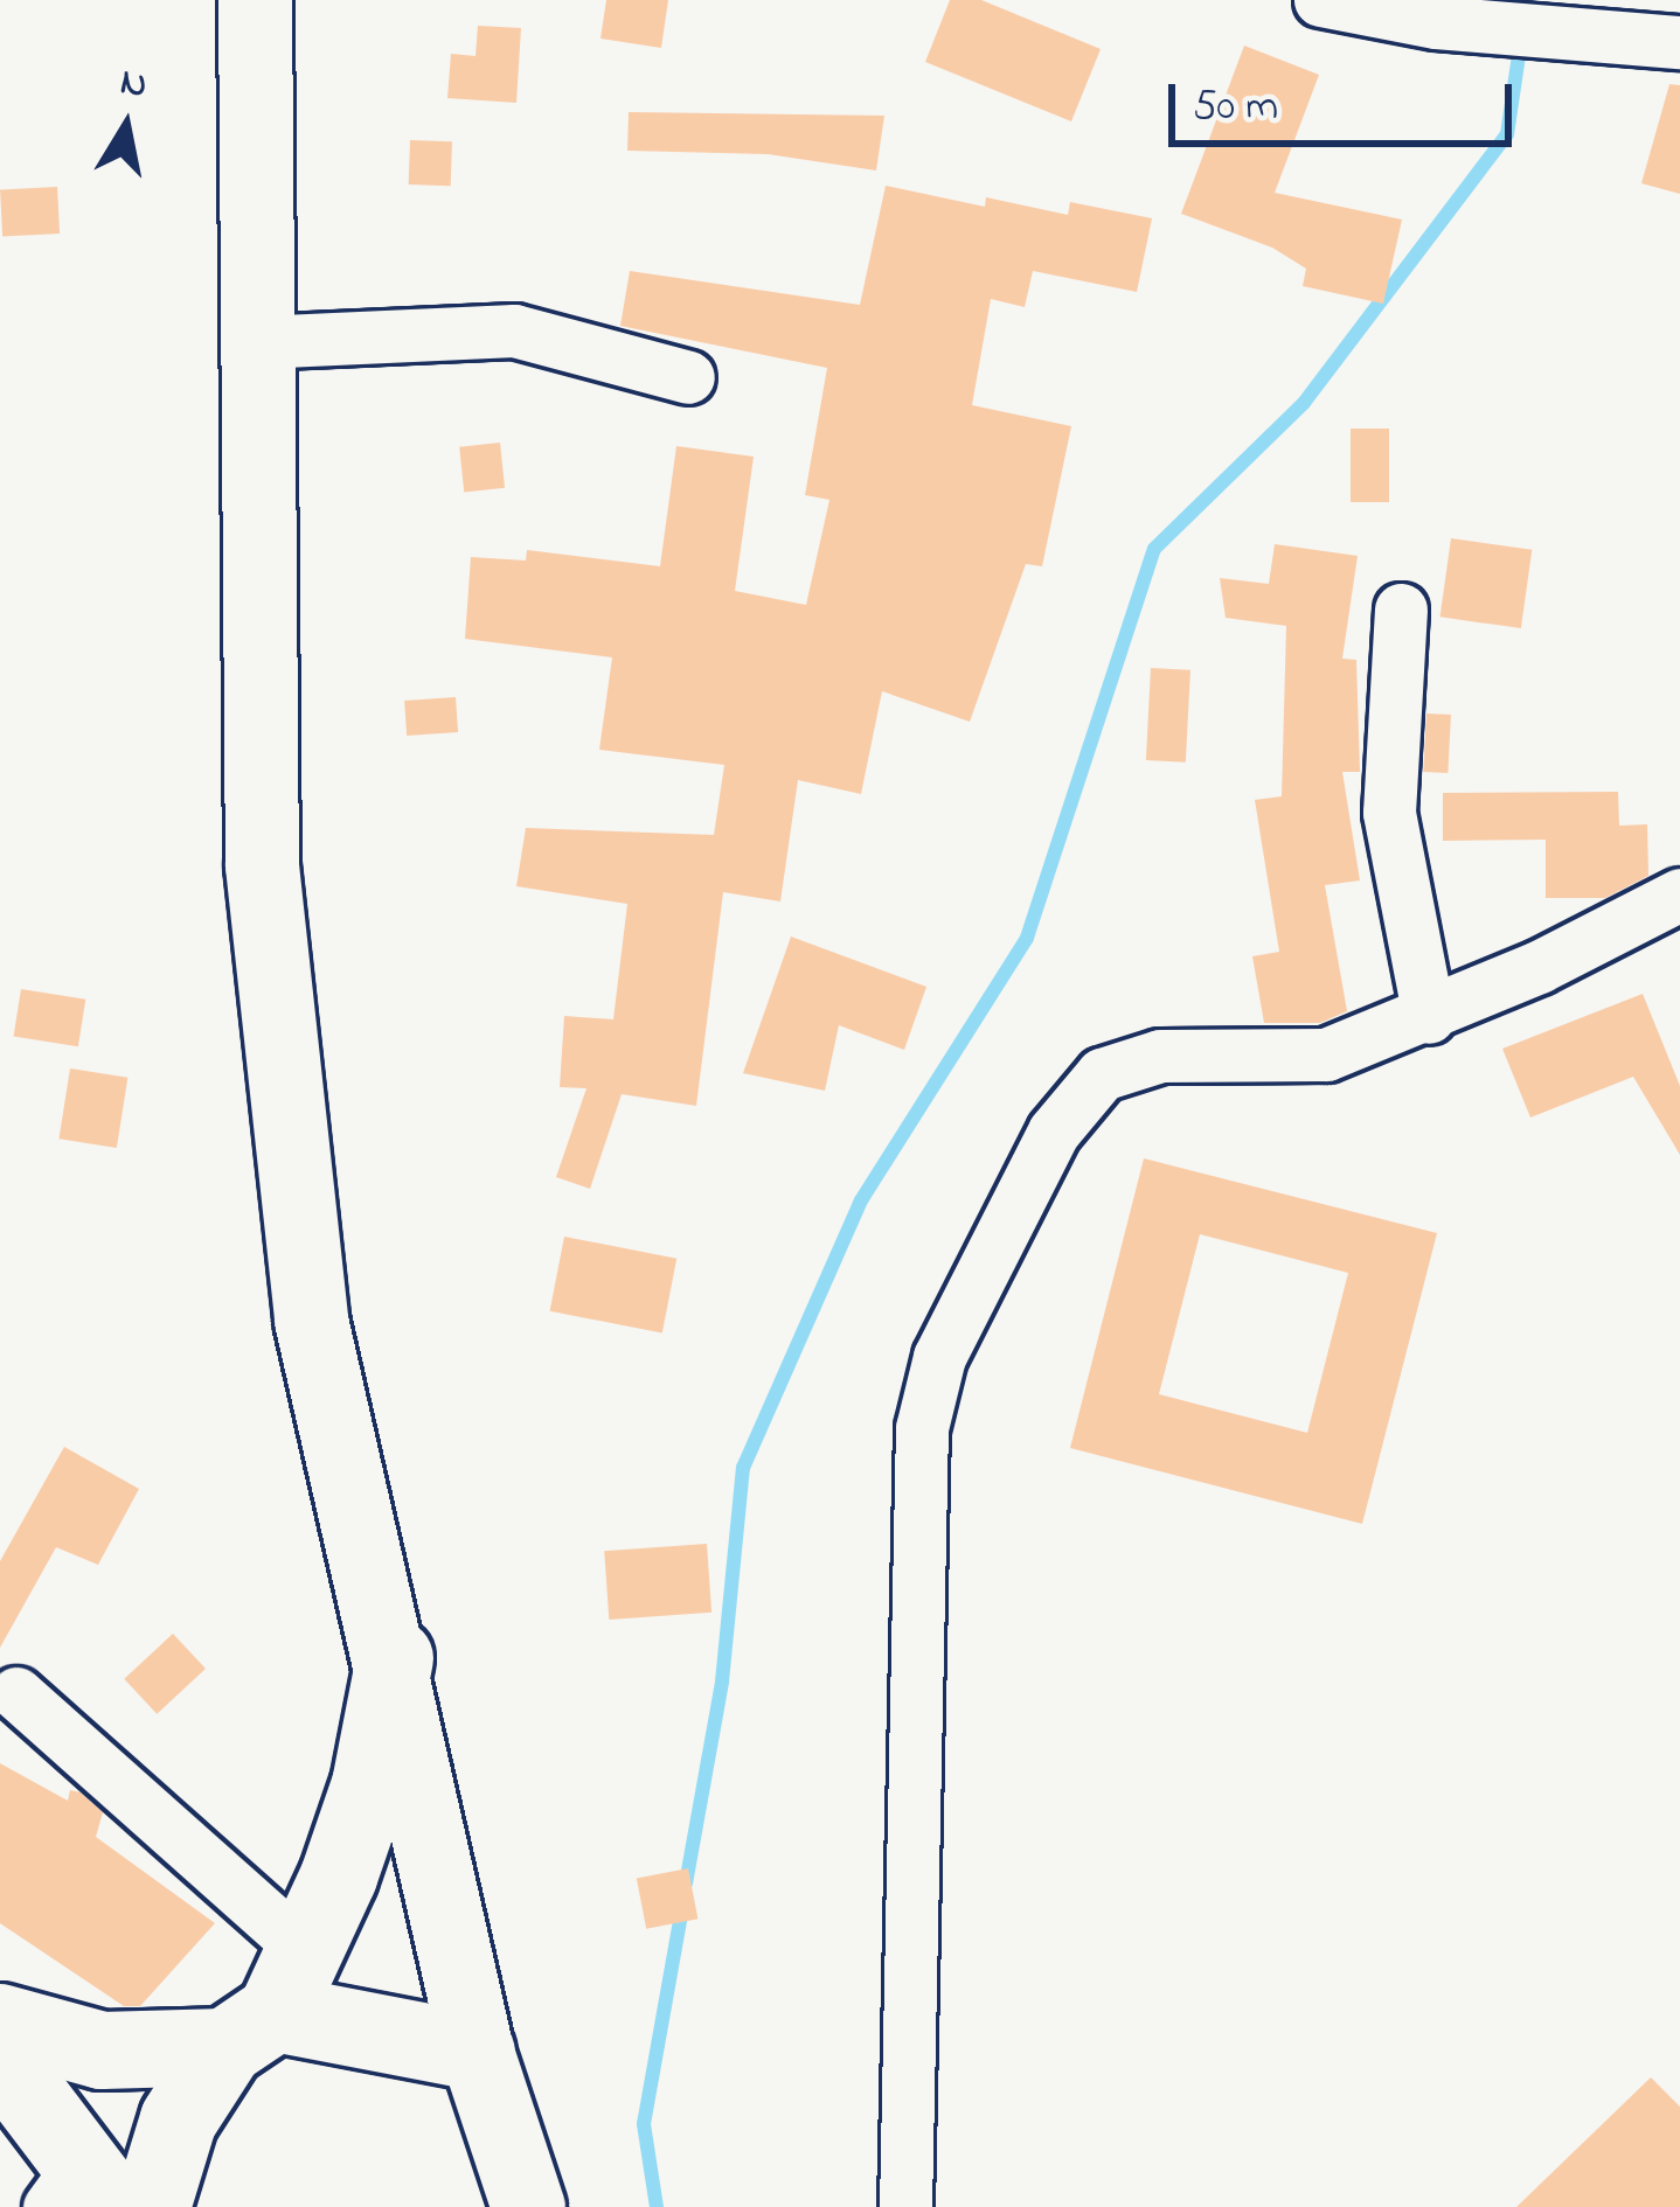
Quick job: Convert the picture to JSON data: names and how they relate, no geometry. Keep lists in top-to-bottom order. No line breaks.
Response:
{"scale_bar":"50 m","north":"top"}
